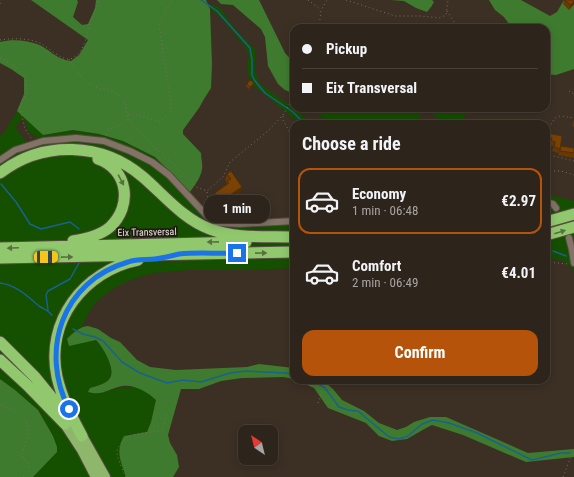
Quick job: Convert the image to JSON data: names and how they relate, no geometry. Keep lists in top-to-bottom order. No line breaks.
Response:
{"streets":{"highway":["Eix Transversal"]},"north":"top left","page":{"banner":["Pickup","Eix Transversal"],"heading":"Choose a ride","list":[{"name":"Economy","note":"1 min · 06:48","value":"€2.97"},{"name":"Comfort","note":"2 min · 06:49","value":"€4.01"}],"bubble":"1 min","buttons":"Confirm"}}
